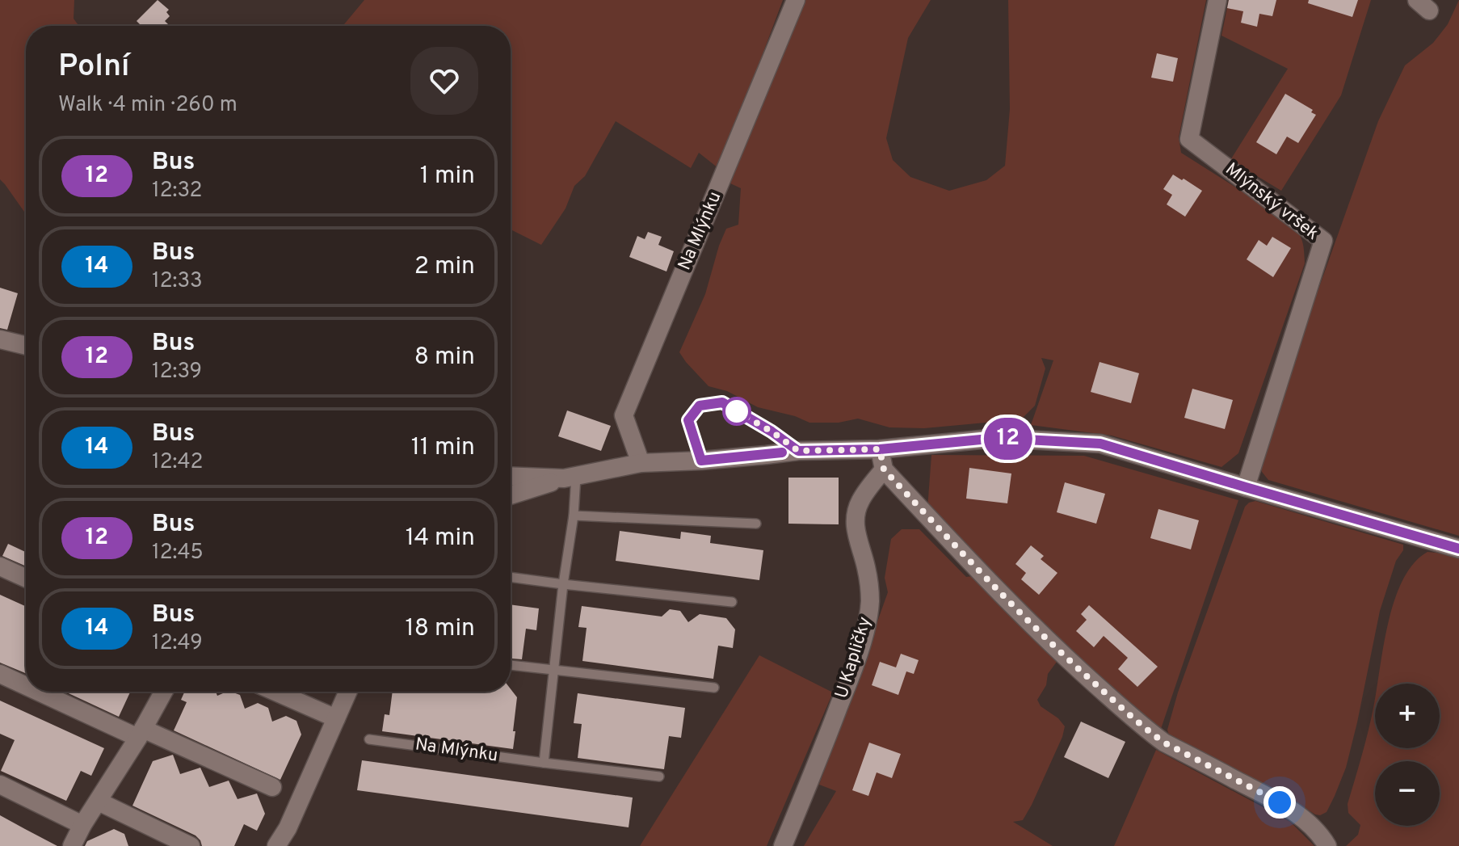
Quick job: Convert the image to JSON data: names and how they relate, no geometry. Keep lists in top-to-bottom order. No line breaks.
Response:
{"streets":{"street":["Mlýnský vršek","Na Mlýnku","U Kapličky"]},"lines":["bus line 12"],"page":{"on_map":"12","heading":["Polní","Walk · 4 min · 260 m"],"list":[{"mark":"12","name":"Bus","note":"12:32","value":"1 min"},{"mark":"14","name":"Bus","note":"12:33","value":"2 min"},{"mark":"12","name":"Bus","note":"12:39","value":"8 min"},{"mark":"14","name":"Bus","note":"12:42","value":"11 min"},{"mark":"12","name":"Bus","note":"12:45","value":"14 min"},{"mark":"14","name":"Bus","note":"12:49","value":"18 min"}],"map_buttons":["+","−"]}}
